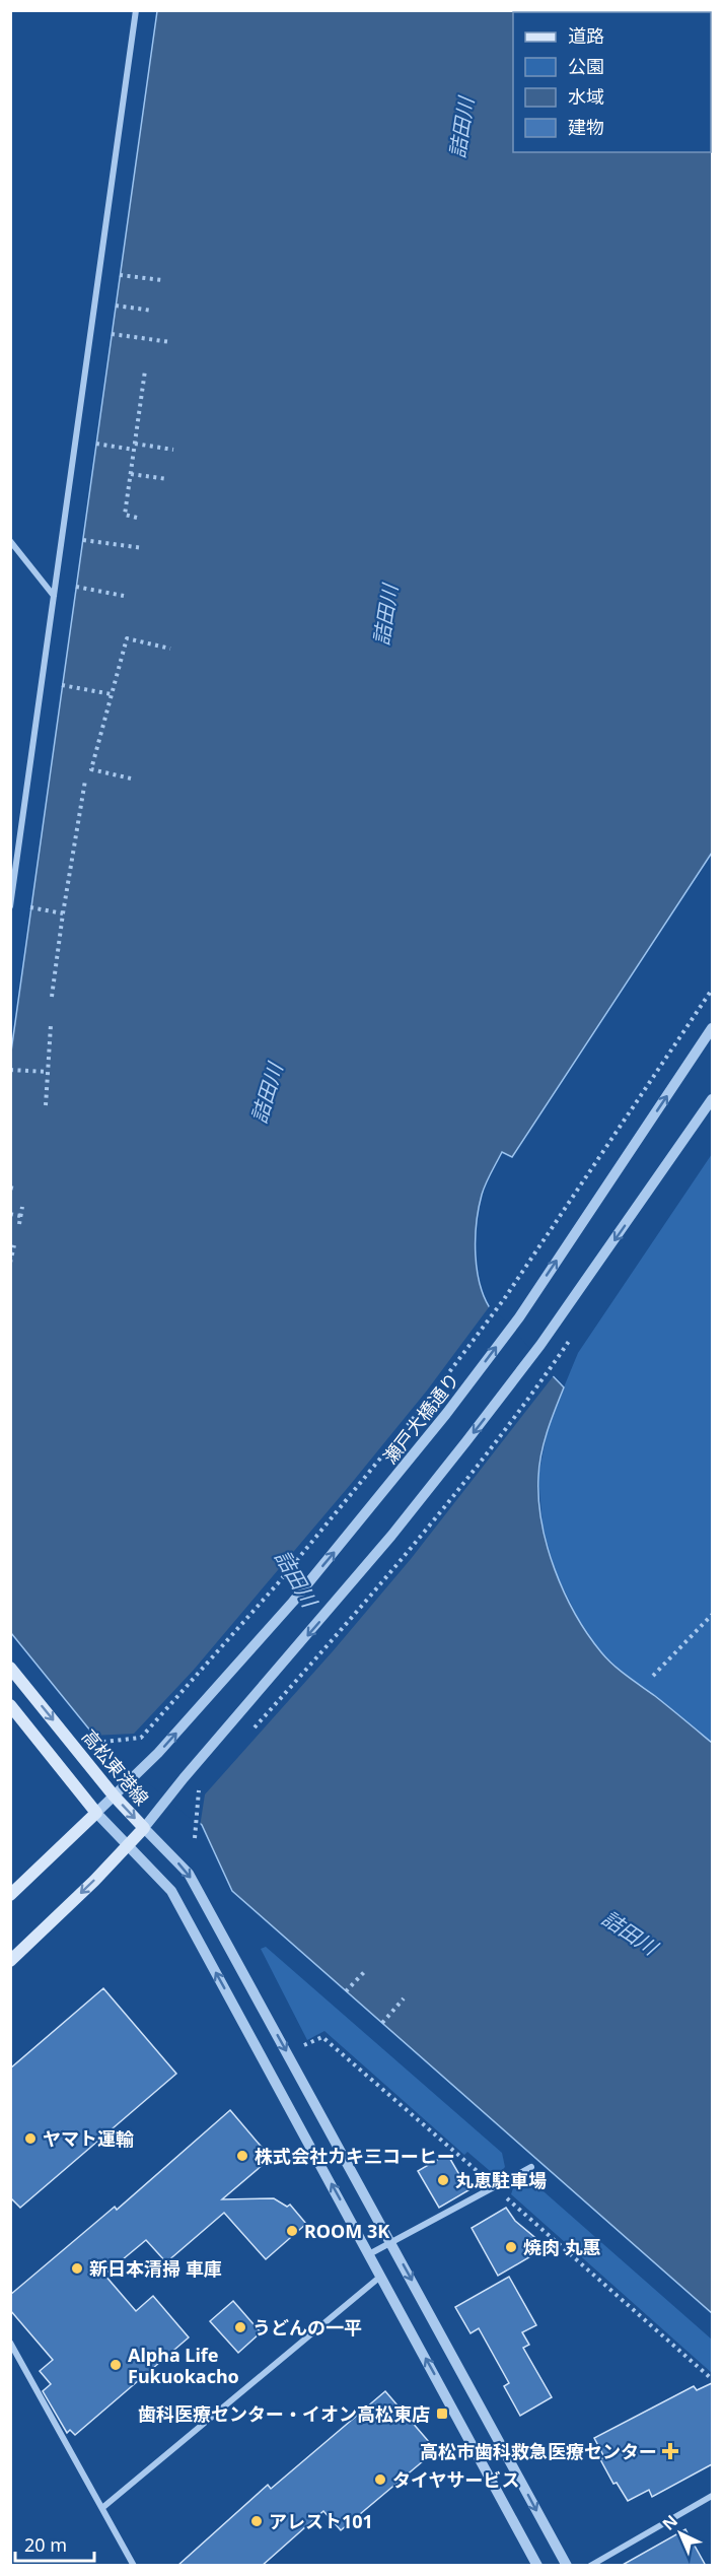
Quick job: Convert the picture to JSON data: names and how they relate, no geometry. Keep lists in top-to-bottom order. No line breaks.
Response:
{"streets":{"main road":["高松東港線"],"street":["瀬戸大橋通り"]},"crossings":[["瀬戸大橋通り","高松東港線"]],"water":["詰田川"],"places":{"other":["ヤマト運輸","株式会社カキ三コーヒー","丸恵駐車場","ROOM 3K","焼肉 丸惠","新日本清掃 車庫","うどんの一平","Alpha Life Fukuokacho","タイヤサービス","アレスト101"],"transit":["歯科医療センター・イオン高松東店"],"health":["高松市歯科救急医療センター"]},"legend":["道路","公園","水域","建物"],"scale_bar":"20 m","north":"top left"}
